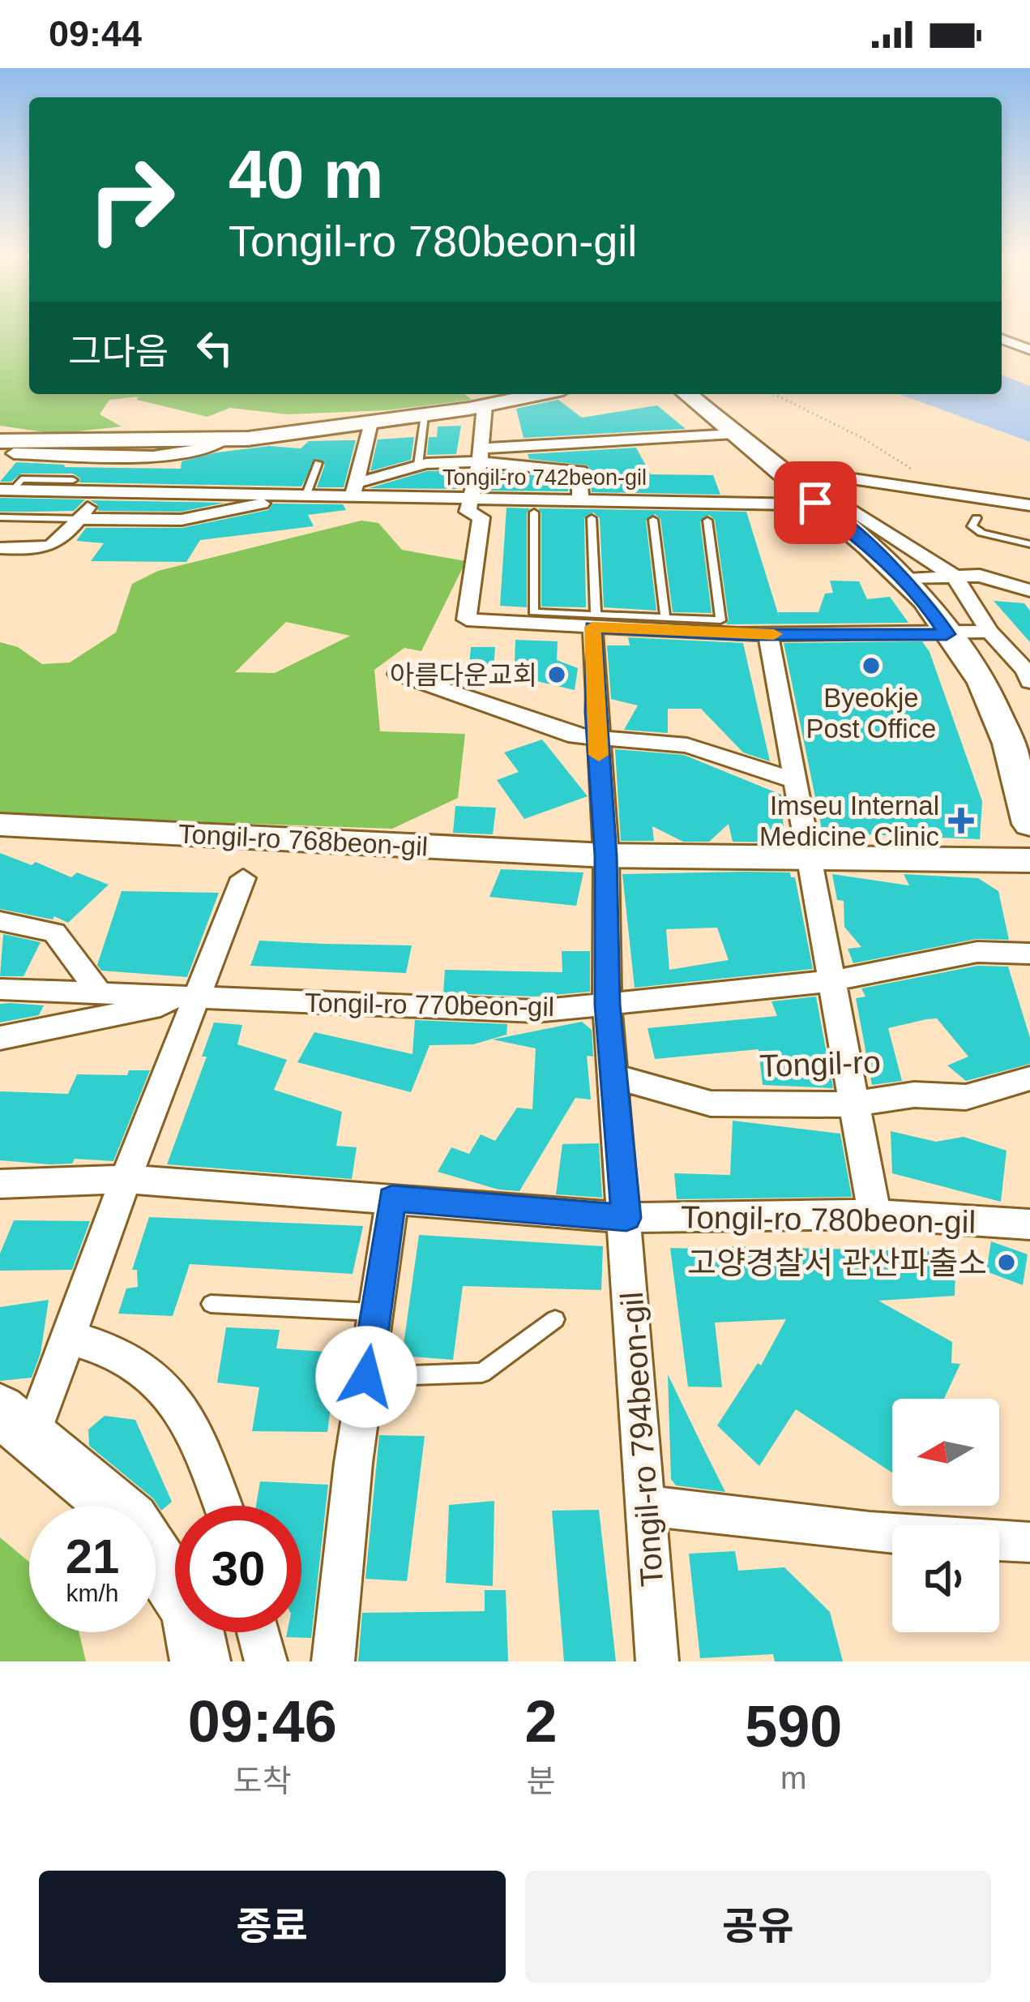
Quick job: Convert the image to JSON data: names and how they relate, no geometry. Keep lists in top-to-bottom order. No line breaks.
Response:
{"streets":{"street":["Tongil-ro 742beon-gil","Tongil-ro 768beon-gil","Tongil-ro 770beon-gil","Tongil-ro","Tongil-ro 780beon-gil","Tongil-ro 794beon-gil"]},"crossings":[["Tongil-ro 780beon-gil","Tongil-ro 794beon-gil"]],"places":{"other":["Byeokje Post Office","아름다운교회","고양경찰서 관산파출소"],"health":["Imseu Internal Medicine Clinic"]},"north":"left","page":{"status":"09:44","turn":["40 m","Tongil-ro 780beon-gil"],"then":"그다음","speed":"21 km/h","limit":"30","eta":["09:46","도착","2","분","590","m"],"buttons":["종료","공유"]}}
